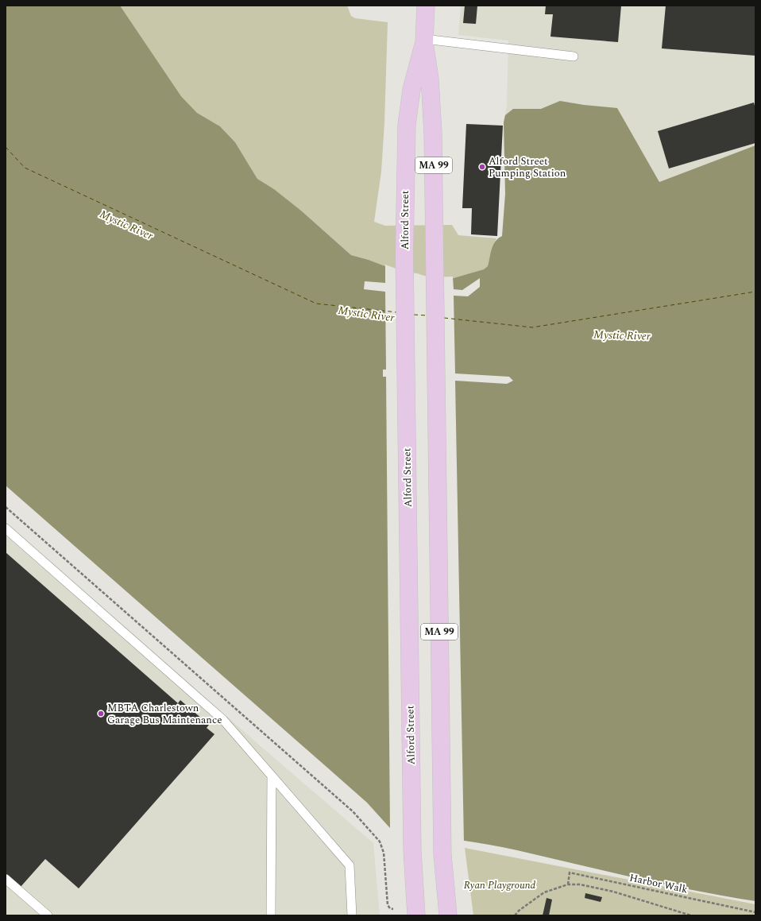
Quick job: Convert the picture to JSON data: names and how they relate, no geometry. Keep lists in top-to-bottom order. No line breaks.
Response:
{"streets":{"main road":["MA 99","Alford Street"],"path":["Harbor Walk"]},"water":["Mystic River"],"parks":["Ryan Playground"],"places":["Alford Street Pumping Station","MBTA Charlestown Garage Bus Maintenance"]}
